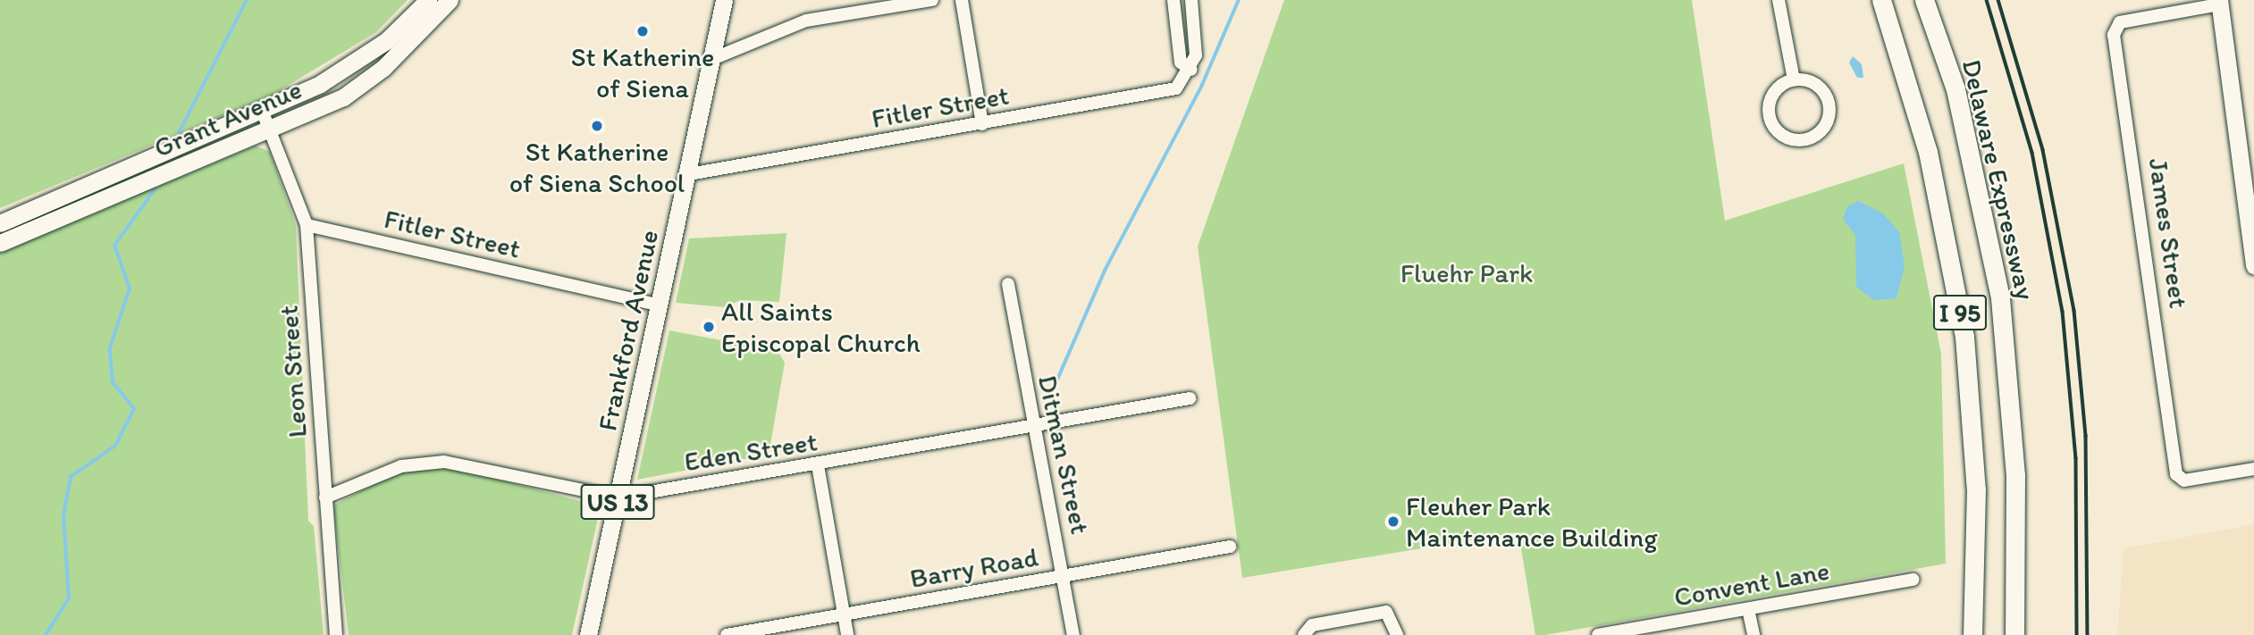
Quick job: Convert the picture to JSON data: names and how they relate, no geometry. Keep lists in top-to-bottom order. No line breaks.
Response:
{"streets":{"highway":["Delaware Expressway","I 95"],"main road":["Grant Avenue","Frankford Avenue","US 13"],"street":["Fitler Street","James Street","Leon Street","Eden Street","Ditman Street","Barry Road","Convent Lane"]},"crossings":[["Fitler Street","Frankford Avenue"],["Fitler Street","Leon Street"],["Grant Avenue","Leon Street"],["Frankford Avenue","Eden Street"],["Leon Street","Eden Street"],["Eden Street","Ditman Street"],["Ditman Street","Barry Road"]],"parks":["Fluehr Park"],"places":["St Katherine of Siena","St Katherine of Siena School","All Saints Episcopal Church","Fleuher Park Maintenance Building"]}
